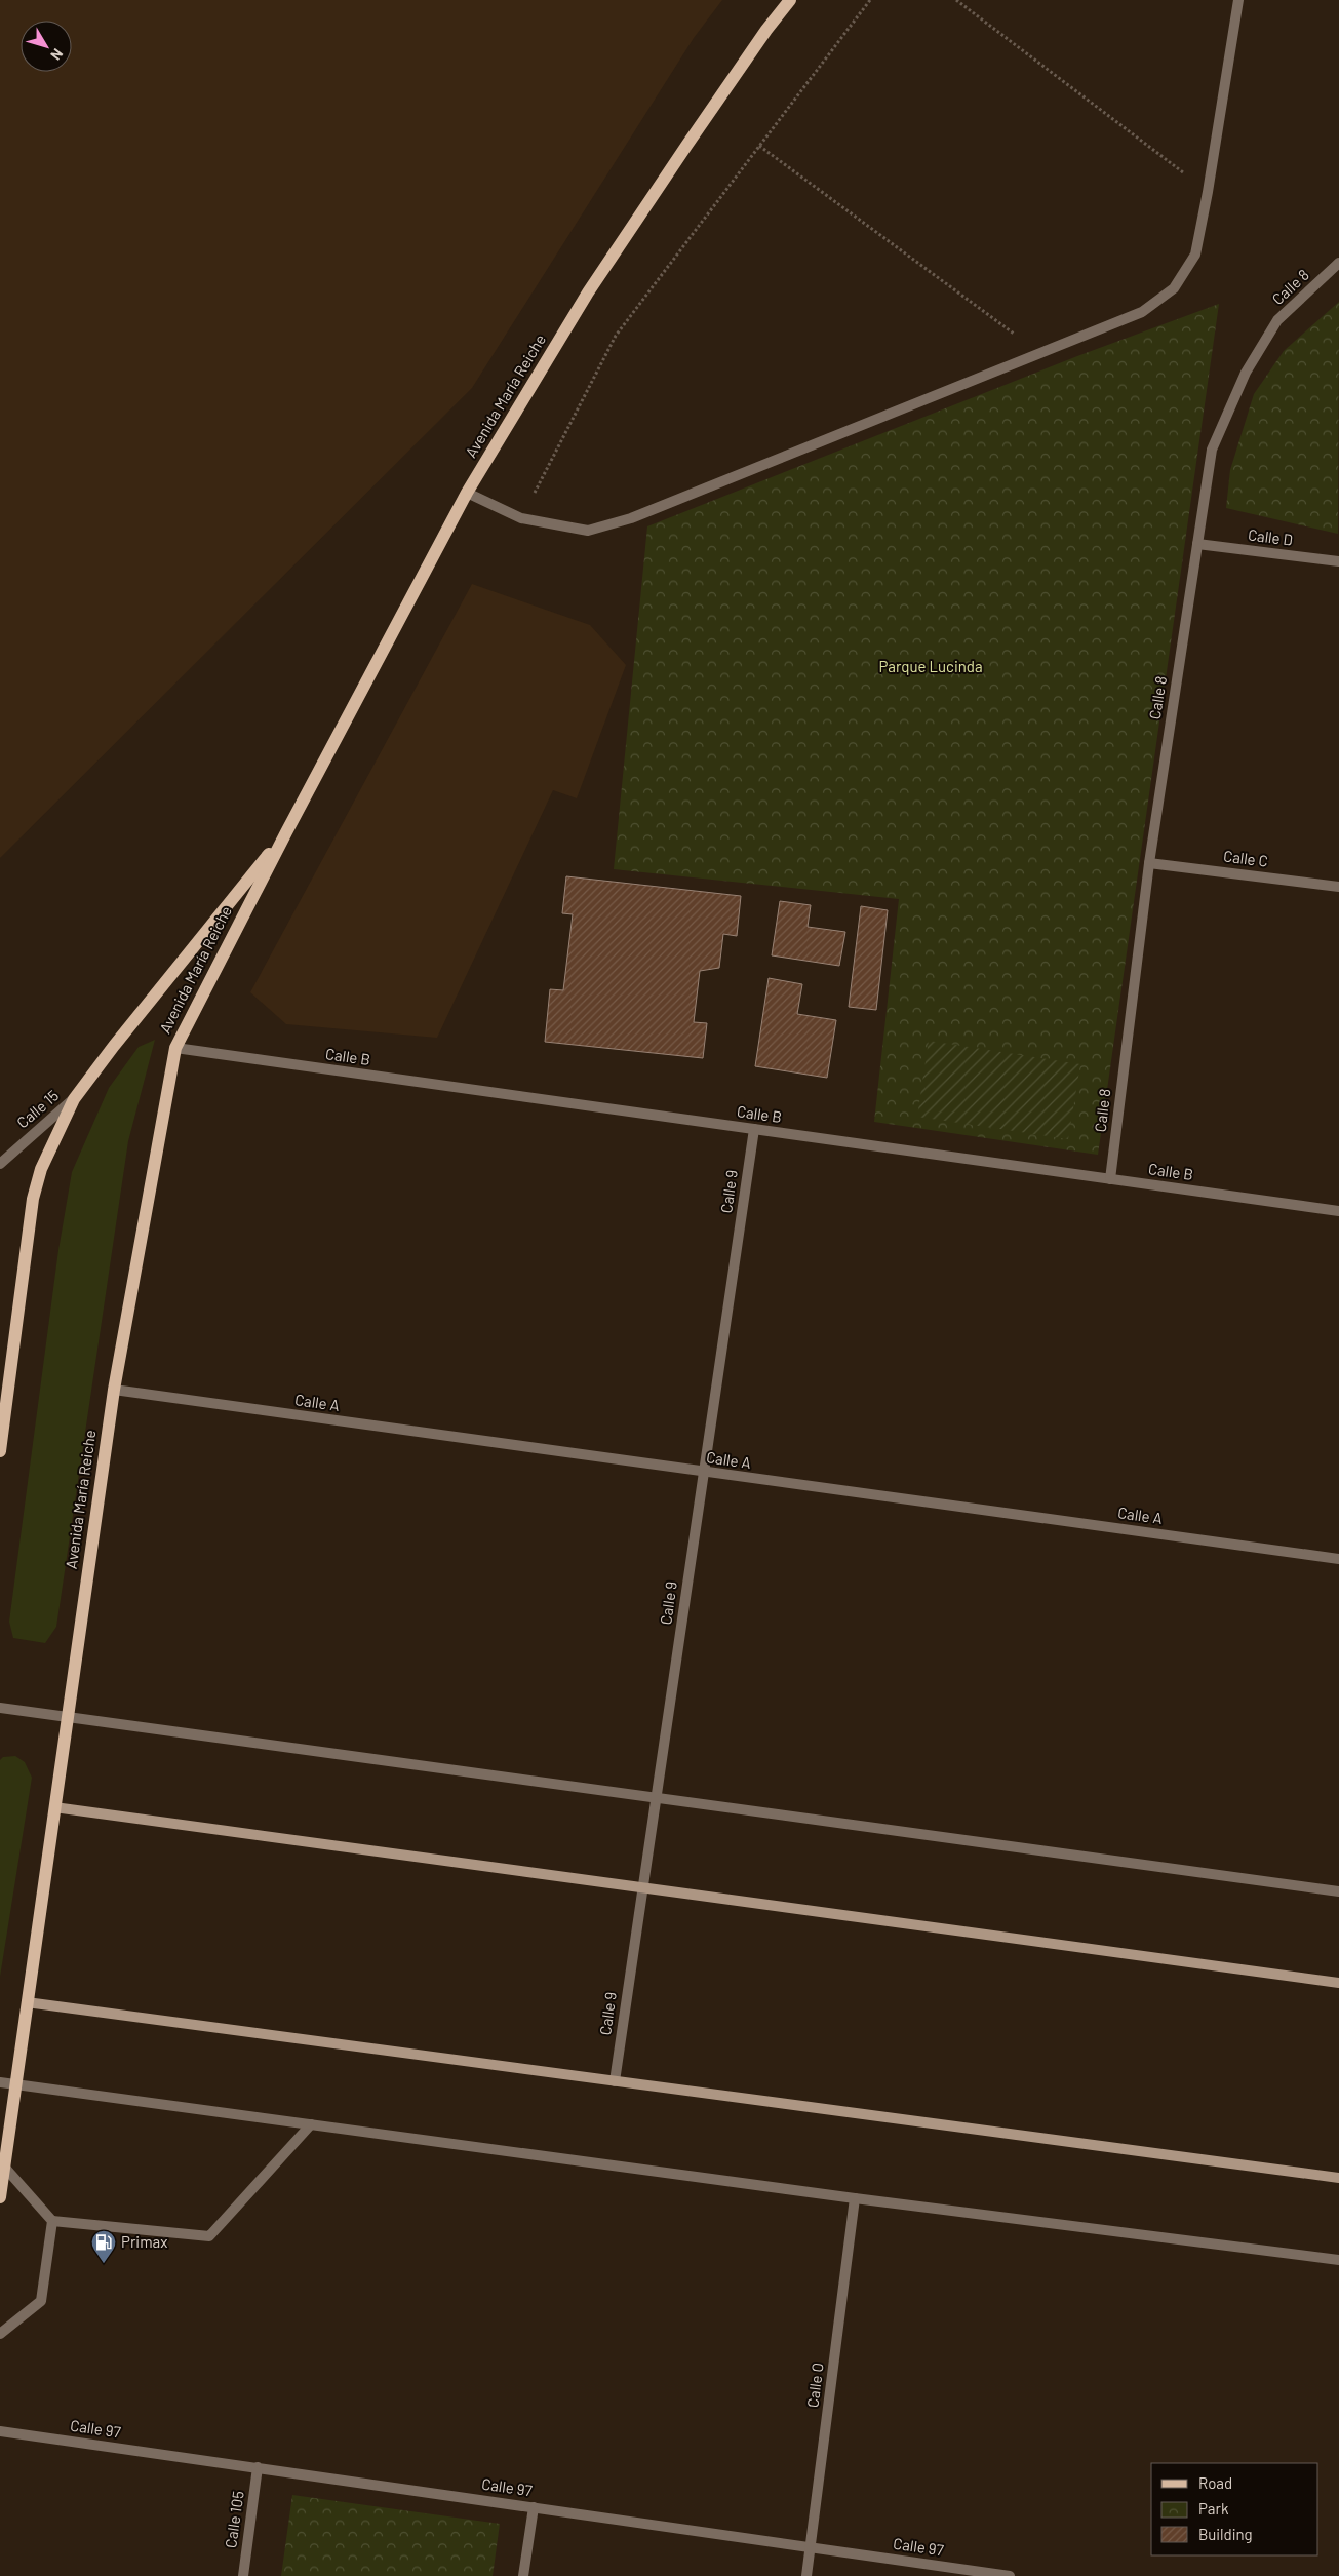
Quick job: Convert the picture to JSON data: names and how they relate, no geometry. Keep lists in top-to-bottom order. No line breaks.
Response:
{"streets":{"main road":["Avenida María Reiche"],"street":["Calle 8","Calle D","Calle C","Calle B","Calle 15","Calle 9","Calle A","Calle O","Calle 97","Calle 105"]},"crossings":[["Calle 8","Calle D"],["Calle 8","Calle C"],["Calle 8","Calle B"],["Avenida María Reiche","Calle B"],["Avenida María Reiche","Calle 15"],["Avenida María Reiche","Calle A"],["Calle B","Calle 9"],["Calle 9","Calle A"],["Calle O","Calle 97"],["Calle 97","Calle 105"]],"parks":["Parque Lucinda"],"places":{"fuel station":["Primax"]},"legend":["Road","Park","Building"],"north":"bottom right"}
